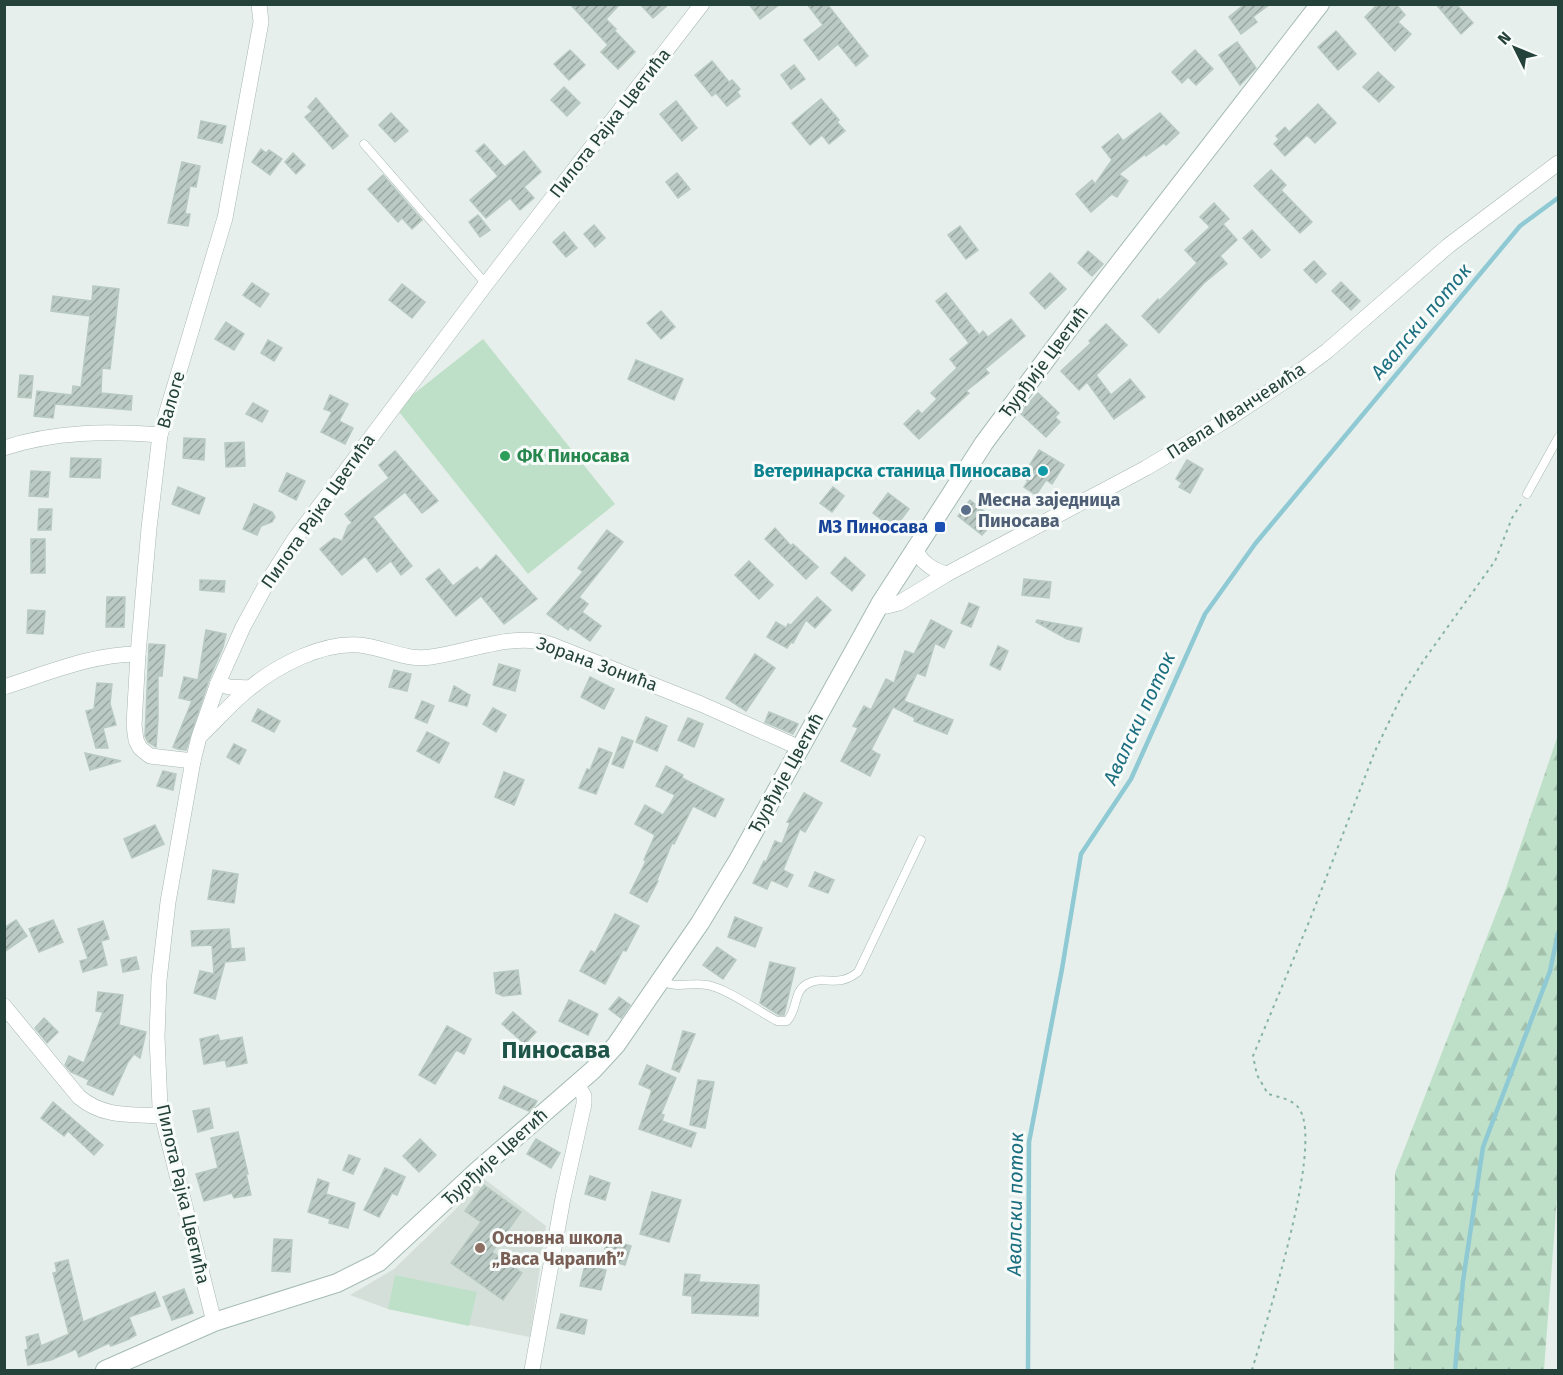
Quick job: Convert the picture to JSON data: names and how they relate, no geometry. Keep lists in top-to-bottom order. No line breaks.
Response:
{"streets":{"street":["Пилота Рајка Цветића","Ђурђије Цветић","Валоге","Павла Иванчевића","Зорана Зонића"]},"crossings":[["Пилота Рајка Цветића","Ђурђије Цветић"],["Пилота Рајка Цветића","Валоге"],["Пилота Рајка Цветића","Зорана Зонића"],["Ђурђије Цветић","Павла Иванчевића"],["Ђурђије Цветић","Зорана Зонића"]],"districts":["Пиносава"],"water":["Авалски поток"],"places":{"other":["ФК Пиносава","Ветеринарска станица Пиносава","Месна заједница Пиносава","Основна школа „Васа Чарапић”"],"transit":["МЗ Пиносава"]},"north":"top left"}
